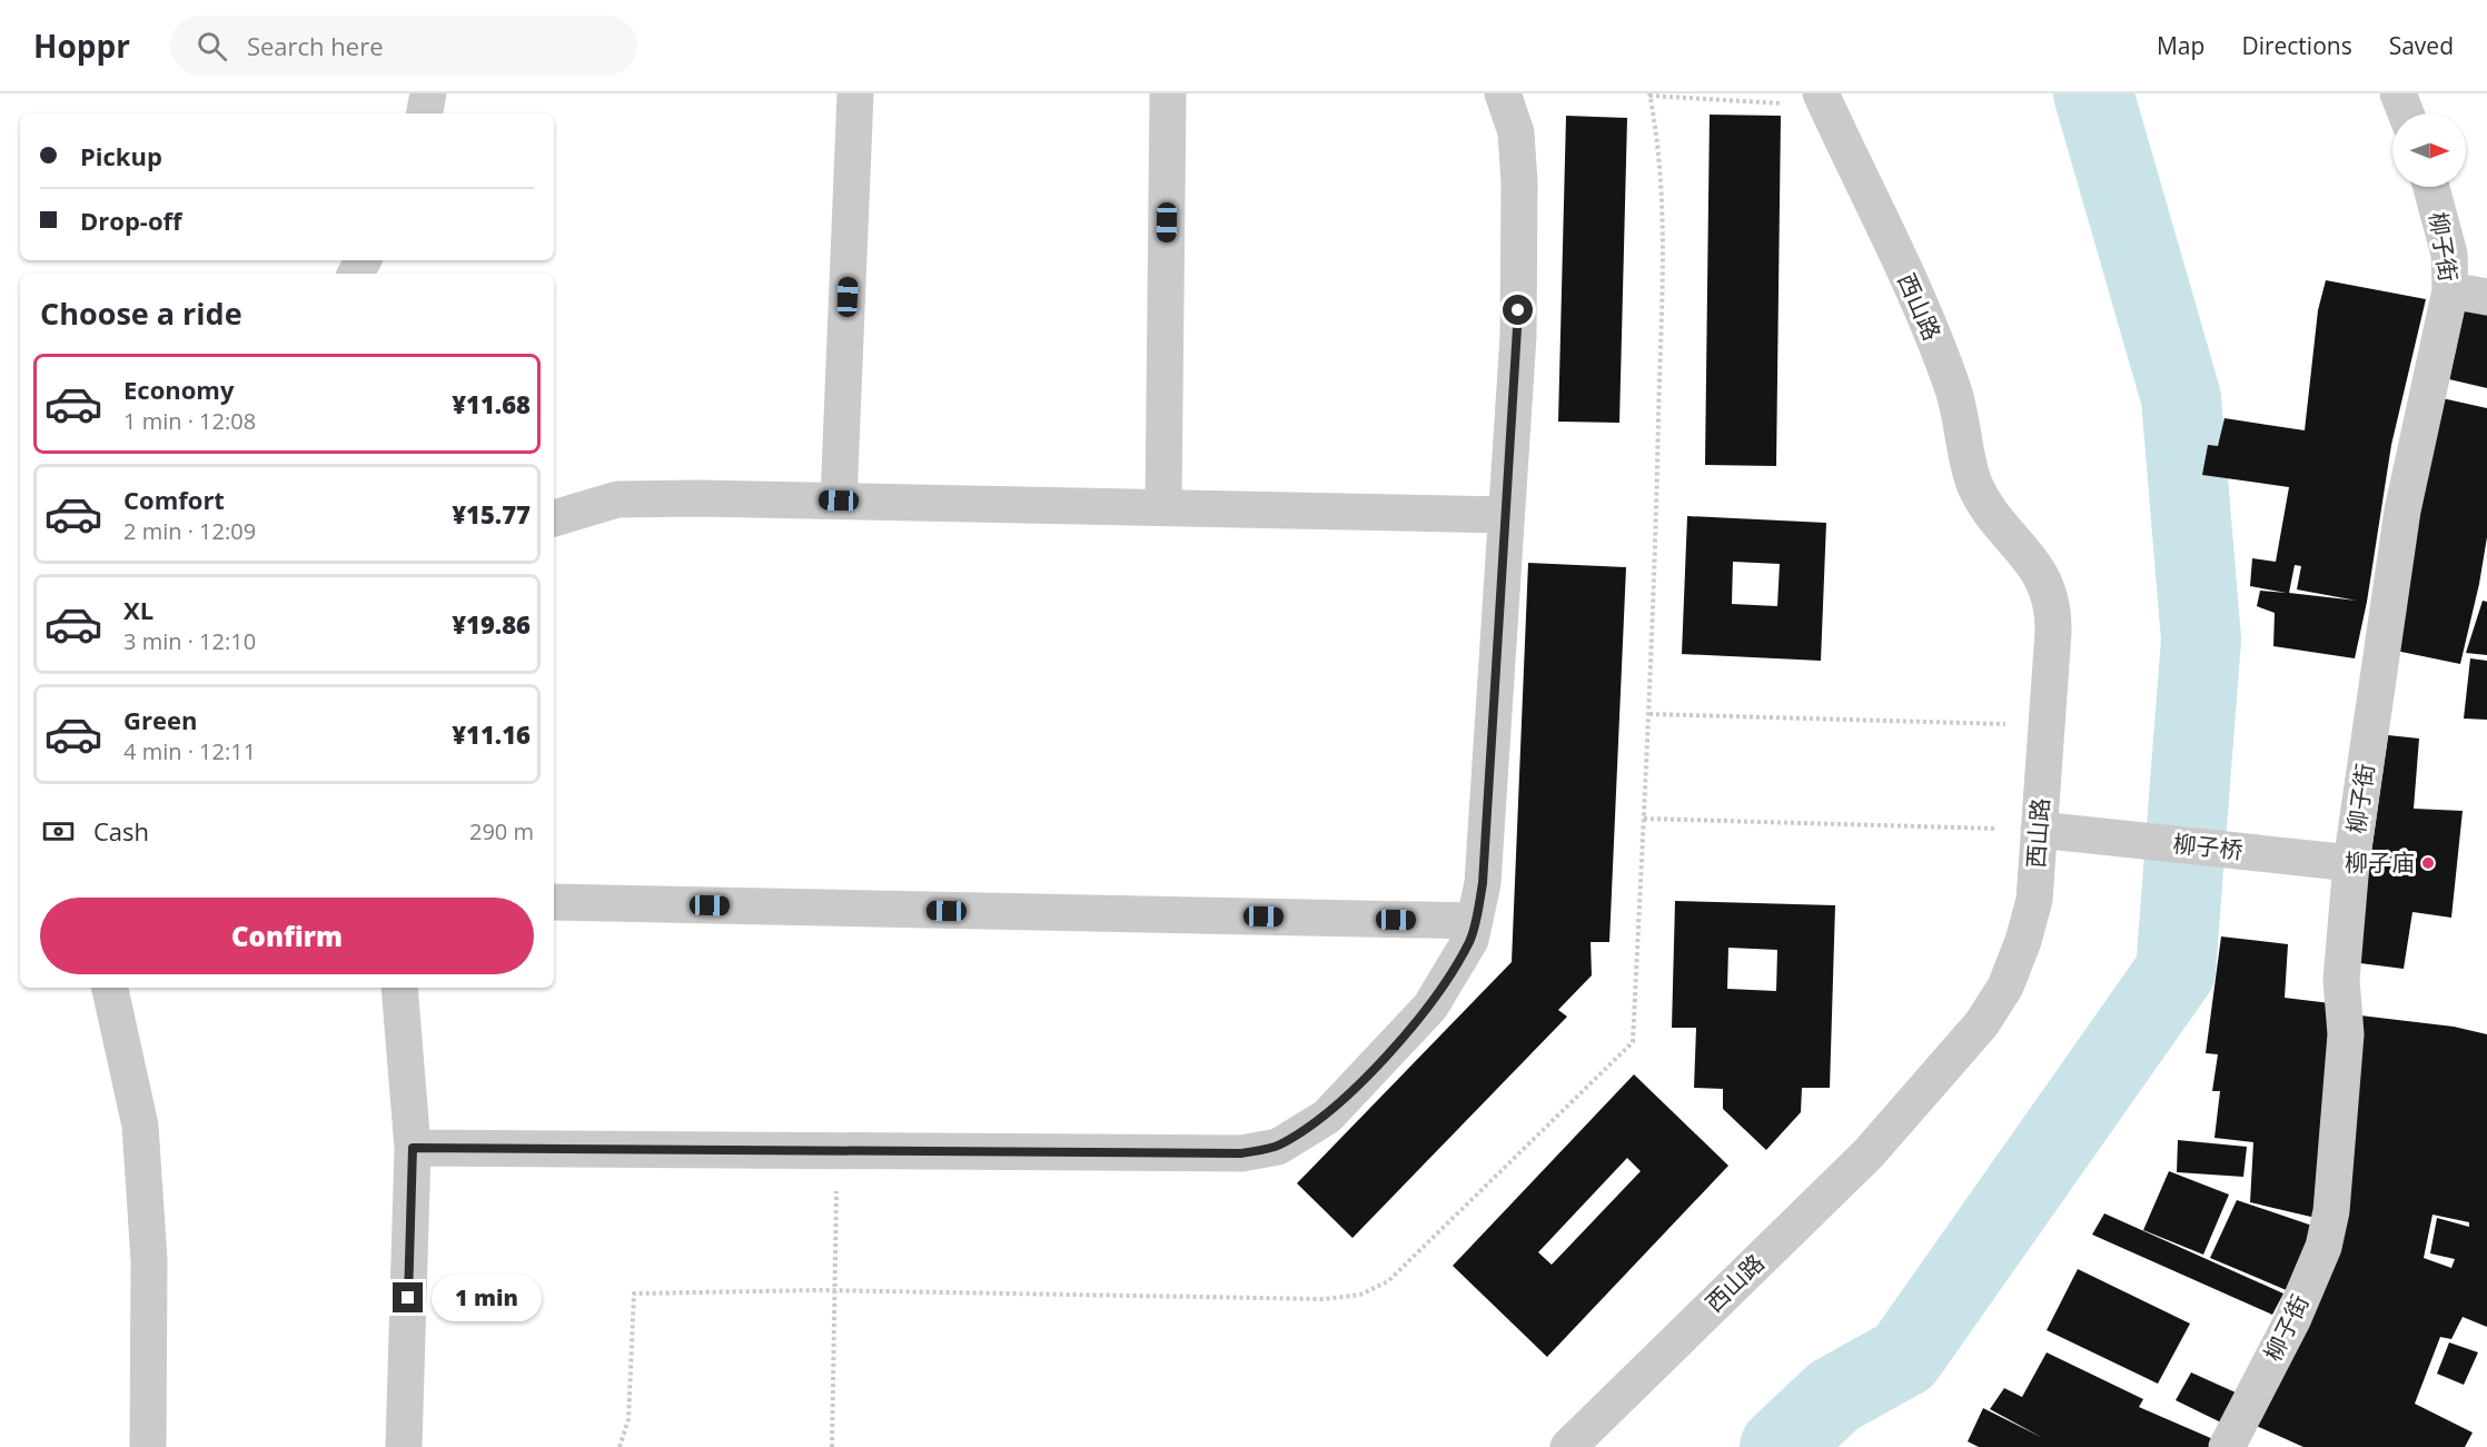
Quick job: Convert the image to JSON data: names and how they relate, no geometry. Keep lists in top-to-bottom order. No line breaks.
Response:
{"streets":{"street":["柳子街","西山路","柳子桥"]},"crossings":[["柳子街","柳子桥"],["西山路","柳子桥"]],"places":["柳子庙"],"north":"right","page":{"header":"Hoppr","search":"Search here","nav":["Map","Directions","Saved"],"banner":["Pickup","Drop-off"],"heading":"Choose a ride","list":[{"name":"Economy","note":"1 min · 12:08","value":"¥11.68"},{"name":"Comfort","note":"2 min · 12:09","value":"¥15.77"},{"name":"XL","note":"3 min · 12:10","value":"¥19.86"},{"name":"Green","note":"4 min · 12:11","value":"¥11.16"}],"pay":["Cash","290 m"],"buttons":"Confirm","bubble":"1 min"}}
